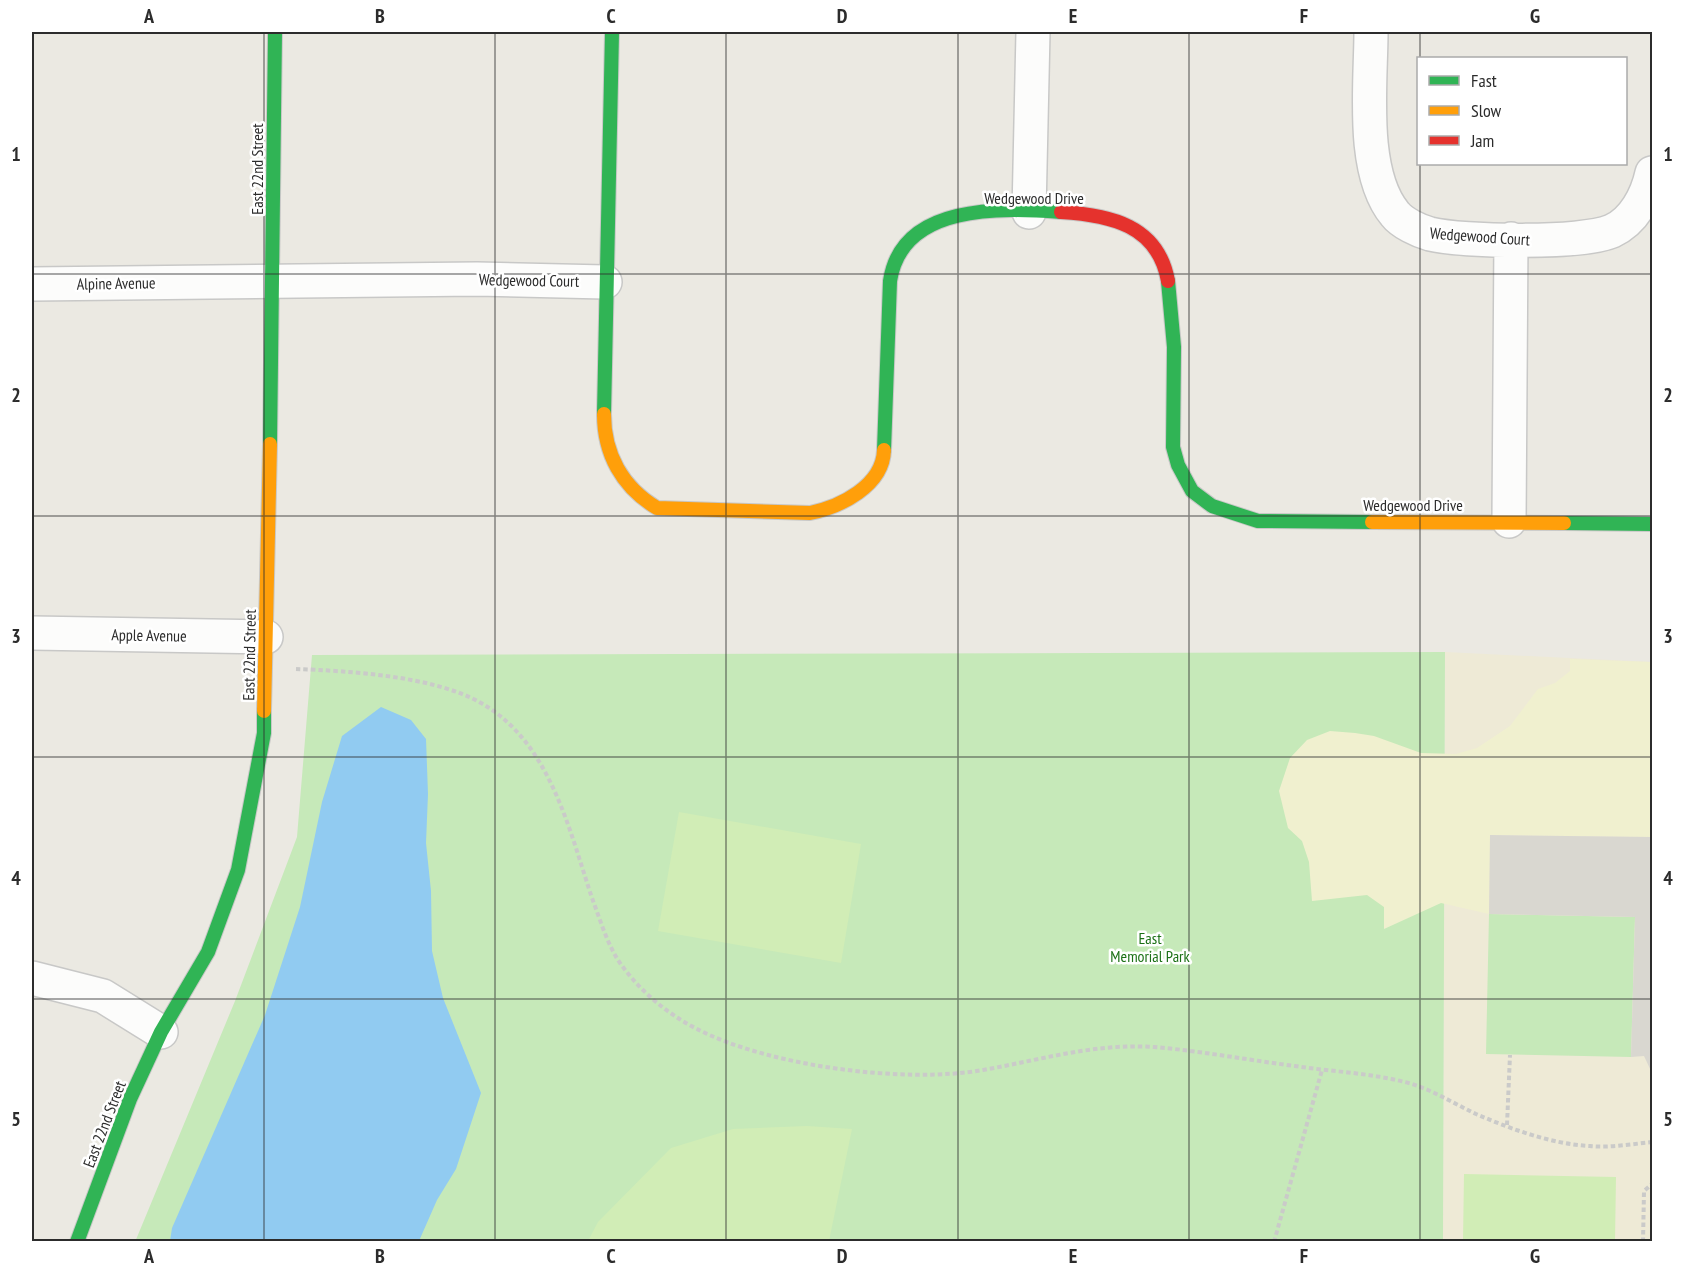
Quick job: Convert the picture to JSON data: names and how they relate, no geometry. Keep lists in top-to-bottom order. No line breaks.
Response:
{"streets":{"street":["East 22nd Street","Wedgewood Drive","Wedgewood Court","Alpine Avenue","Apple Avenue"]},"crossings":[["East 22nd Street","Wedgewood Court"],["East 22nd Street","Apple Avenue"],["Wedgewood Drive","Wedgewood Court"],["Wedgewood Court","Alpine Avenue"]],"parks":["East Memorial Park"],"legend":["Fast","Slow","Jam"],"grid":{"columns":["A","B","C","D","E","F","G"],"rows":["1","2","3","4","5"]}}
